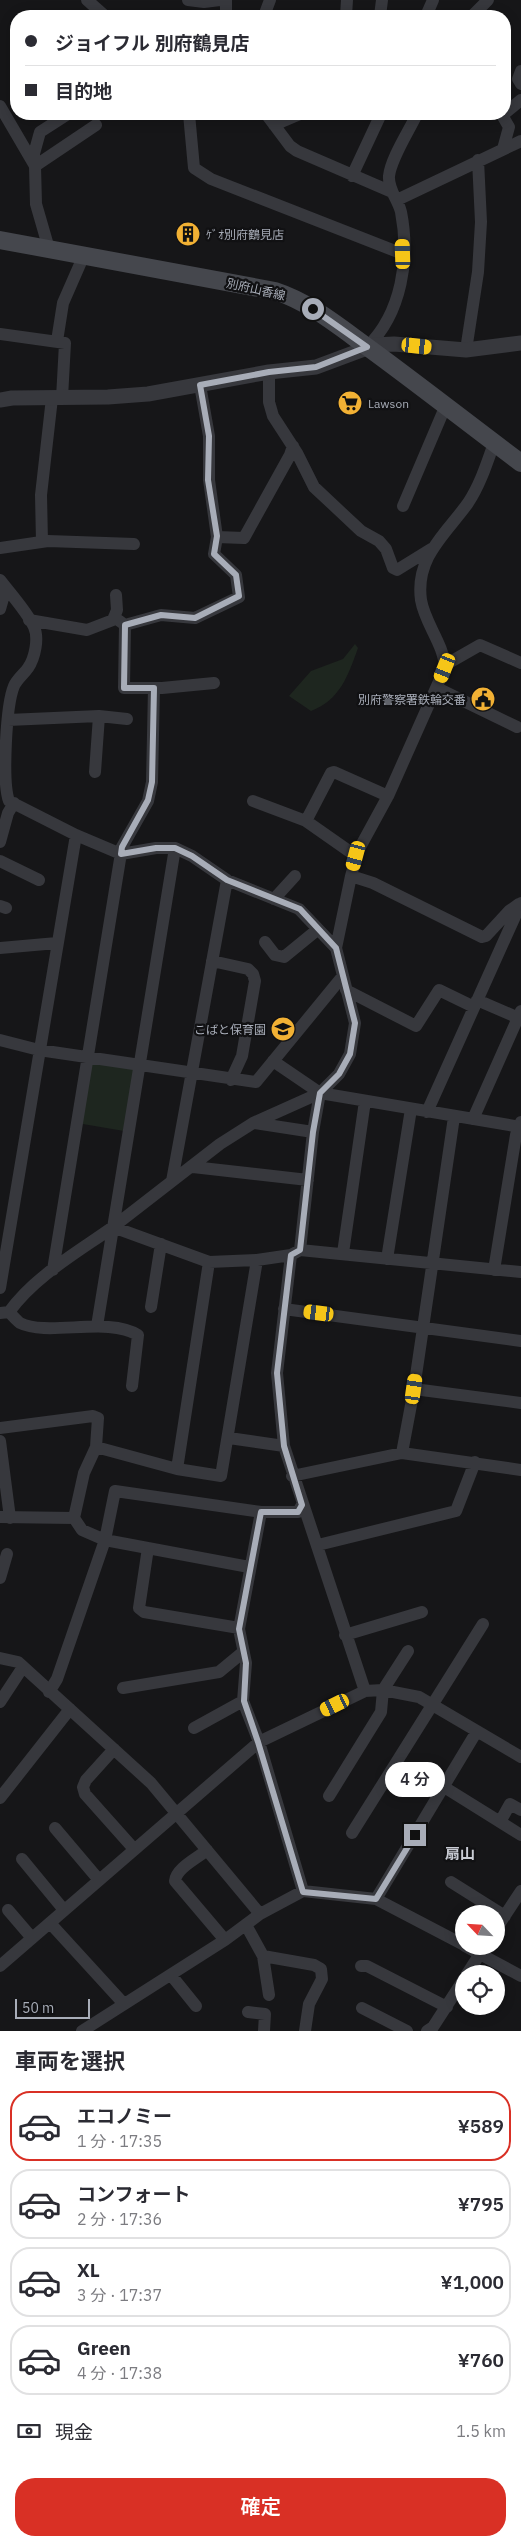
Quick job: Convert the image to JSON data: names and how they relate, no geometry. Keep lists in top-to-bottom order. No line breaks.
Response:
{"streets":{"main road":["別府山香線"]},"districts":["扇山"],"places":{"building":["ｹﾞｵ別府鶴見店"],"supermarket":["Lawson"],"public building":["別府警察署鉄輪交番"],"school or university":["こばと保育園"]},"scale_bar":"50 m","north":"top left","page":{"banner":["ジョイフル 別府鶴見店","目的地"],"bubble":"4 分","scale":"50 m","heading":"車両を選択","list":[{"name":"エコノミー","note":"1 分 · 17:35","value":"¥589"},{"name":"コンフォート","note":"2 分 · 17:36","value":"¥795"},{"name":"XL","note":"3 分 · 17:37","value":"¥1,000"},{"name":"Green","note":"4 分 · 17:38","value":"¥760"}],"pay":["現金","1.5 km"],"buttons":"確定"}}
